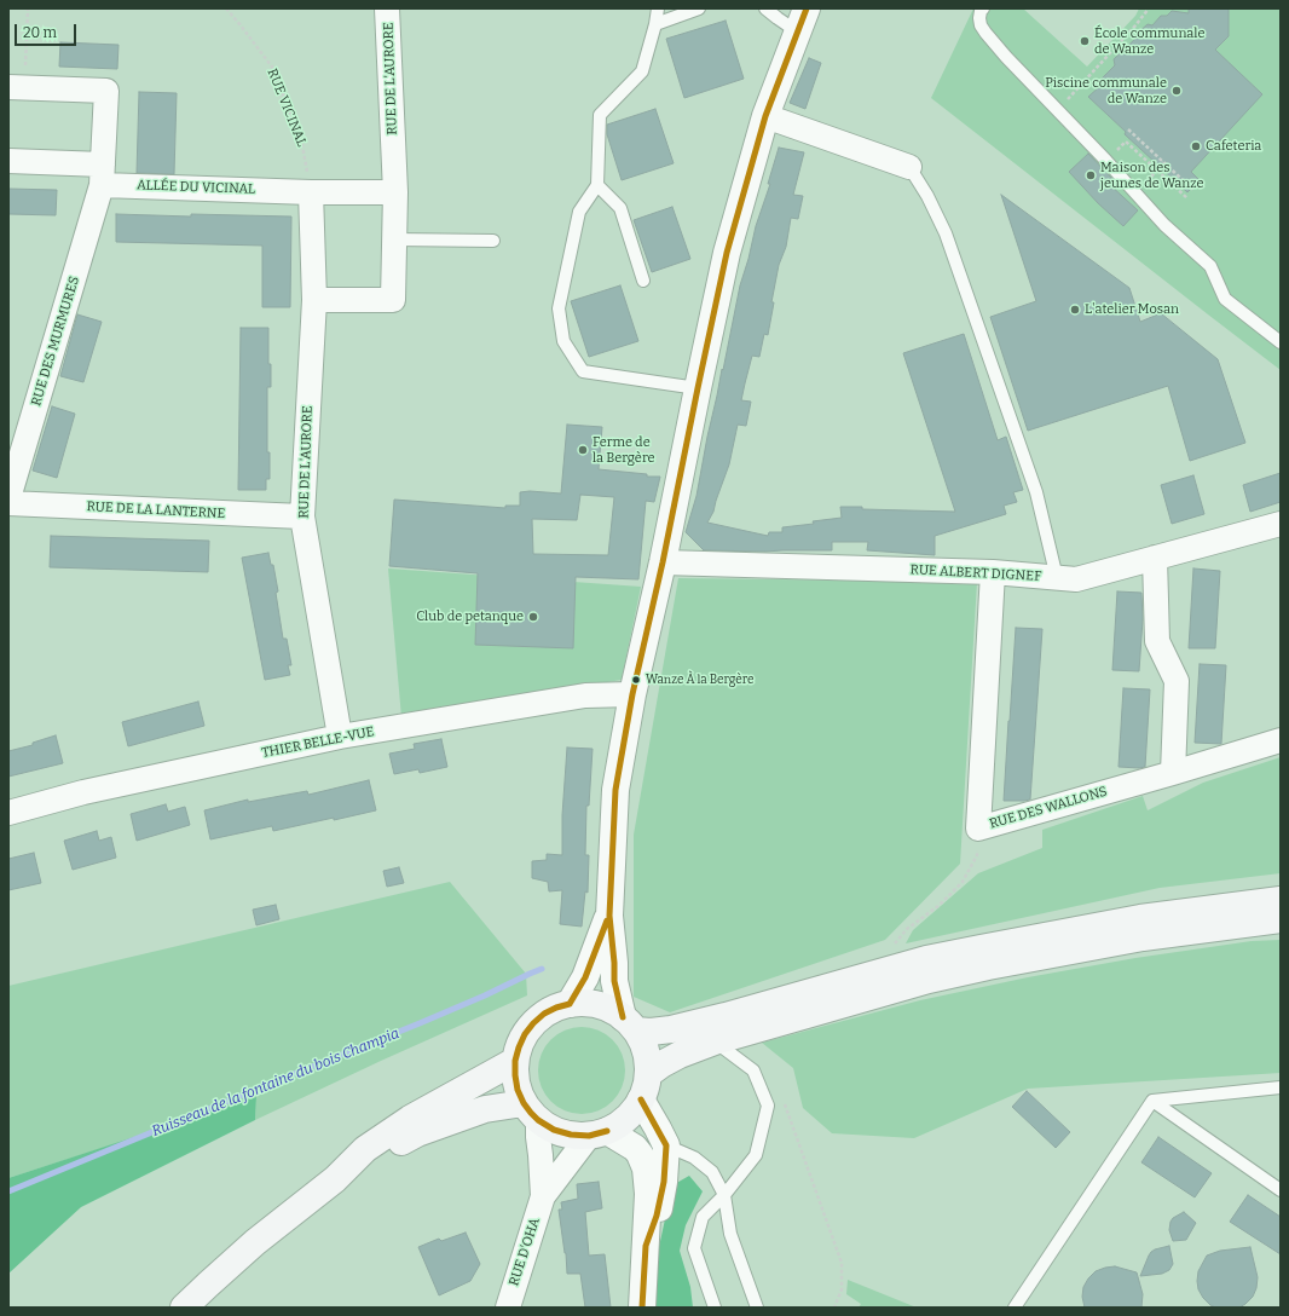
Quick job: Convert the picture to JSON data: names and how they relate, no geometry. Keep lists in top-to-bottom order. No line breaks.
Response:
{"streets":{"street":["RUE DE L'AURORE","ALLÉE DU VICINAL","RUE DES MURMURES","RUE DE LA LANTERNE","RUE ALBERT DIGNEF","THIER BELLE-VUE","RUE DES WALLONS","RUE D'OHA"],"path":["RUE VICINAL"]},"crossings":[["RUE DE L'AURORE","RUE VICINAL"],["RUE DE L'AURORE","ALLÉE DU VICINAL"],["RUE DE L'AURORE","RUE DE LA LANTERNE"],["RUE DE L'AURORE","THIER BELLE-VUE"],["RUE VICINAL","ALLÉE DU VICINAL"],["ALLÉE DU VICINAL","RUE DES MURMURES"],["RUE ALBERT DIGNEF","RUE DES WALLONS"]],"water":["Ruisseau de la fontaine du bois Champia"],"places":["École communale de Wanze","Piscine communale de Wanze","Cafeteria","Maison des jeunes de Wanze","L'atelier Mosan","Ferme de la Bergère","Club de petanque","Wanze À la Bergère"],"scale_bar":"20 m"}
